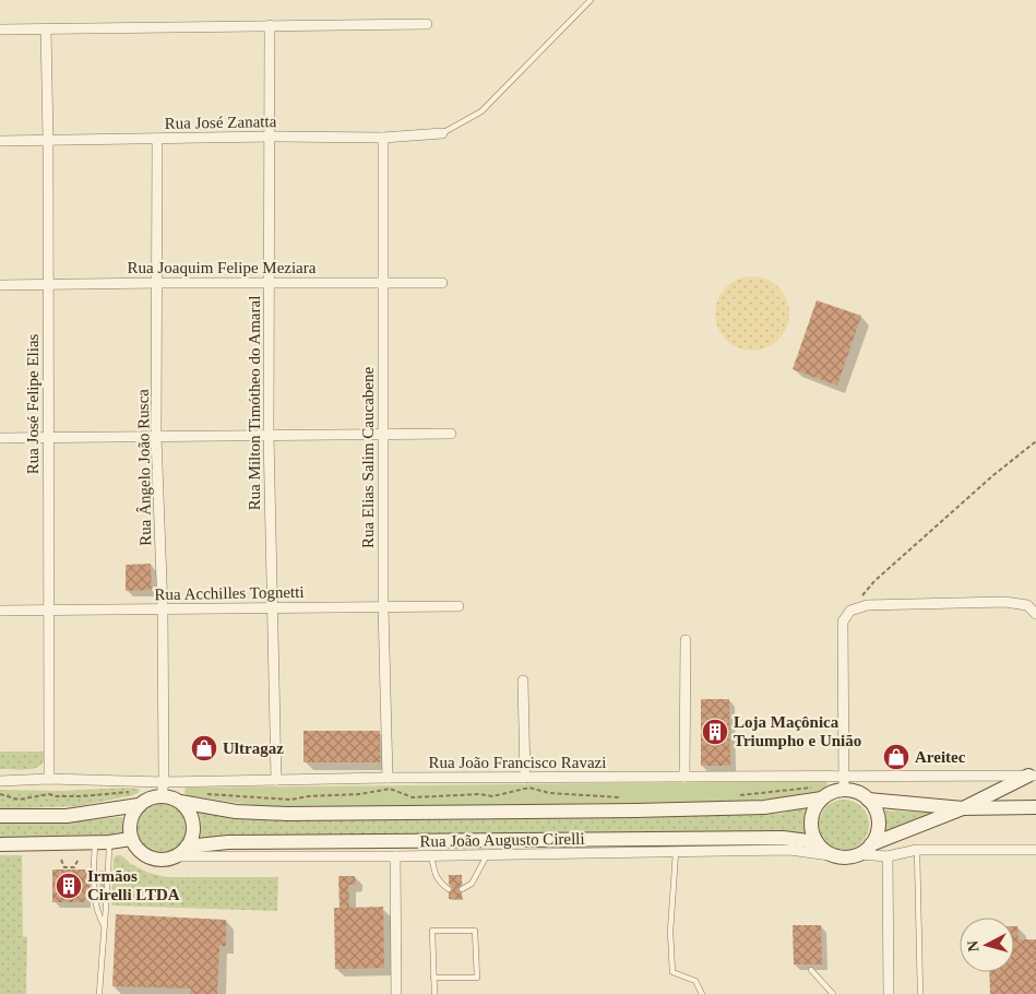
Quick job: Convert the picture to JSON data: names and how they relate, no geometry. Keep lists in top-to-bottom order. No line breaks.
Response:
{"streets":{"street":["Rua José Zanatta","Rua Joaquim Felipe Meziara","Rua Milton Timótheo do Amaral","Rua José Felipe Elias","Rua Elias Salim Caucabene","Rua Ângelo João Rusca","Rua Acchilles Tognetti","Rua João Francisco Ravazi","Rua João Augusto Cirelli"]},"crossings":[["Rua José Zanatta","Rua Milton Timótheo do Amaral"],["Rua José Zanatta","Rua José Felipe Elias"],["Rua José Zanatta","Rua Elias Salim Caucabene"],["Rua José Zanatta","Rua Ângelo João Rusca"],["Rua Joaquim Felipe Meziara","Rua Milton Timótheo do Amaral"],["Rua Joaquim Felipe Meziara","Rua José Felipe Elias"],["Rua Joaquim Felipe Meziara","Rua Elias Salim Caucabene"],["Rua Joaquim Felipe Meziara","Rua Ângelo João Rusca"],["Rua Milton Timótheo do Amaral","Rua Acchilles Tognetti"],["Rua Milton Timótheo do Amaral","Rua João Francisco Ravazi"],["Rua José Felipe Elias","Rua Acchilles Tognetti"],["Rua José Felipe Elias","Rua João Francisco Ravazi"],["Rua Elias Salim Caucabene","Rua Acchilles Tognetti"],["Rua Elias Salim Caucabene","Rua João Francisco Ravazi"],["Rua Ângelo João Rusca","Rua Acchilles Tognetti"],["Rua Ângelo João Rusca","Rua João Francisco Ravazi"],["Rua Ângelo João Rusca","Rua João Augusto Cirelli"],["Rua João Francisco Ravazi","Rua João Augusto Cirelli"]],"places":{"building":["Loja Maçônica Triumpho e União","Irmãos Cirelli LTDA"],"shop":["Ultragaz","Areitec"]},"north":"left"}
